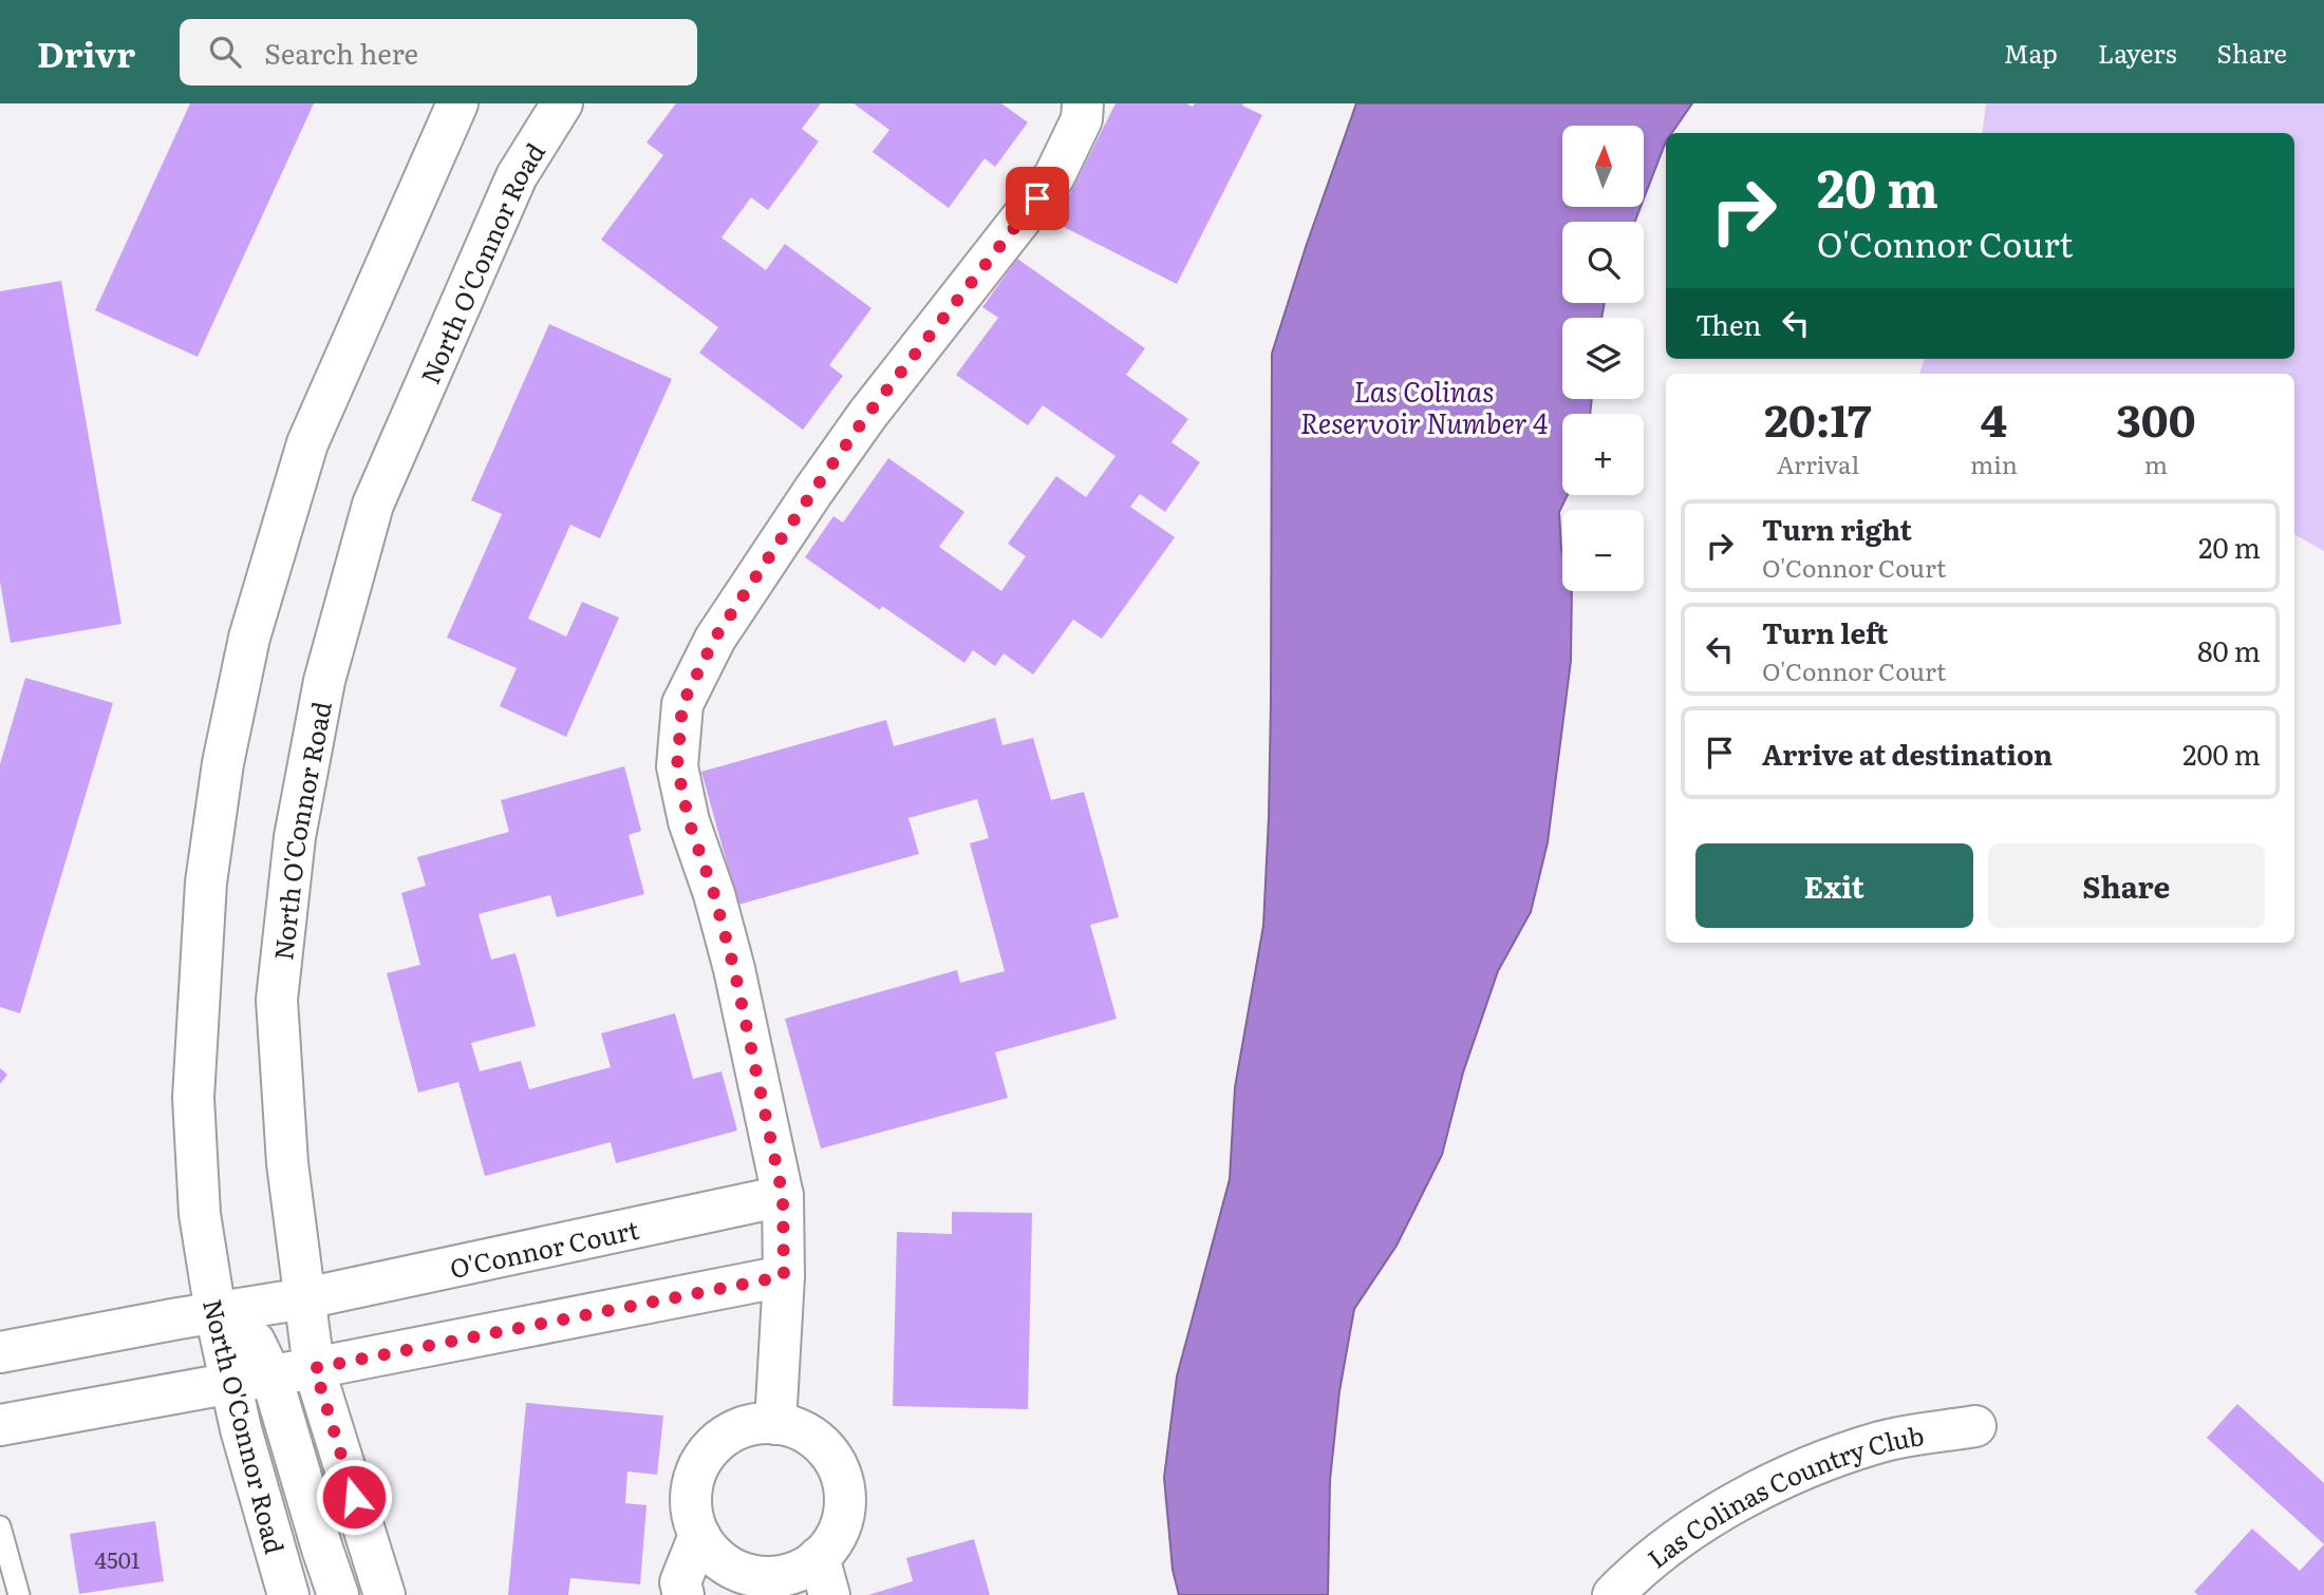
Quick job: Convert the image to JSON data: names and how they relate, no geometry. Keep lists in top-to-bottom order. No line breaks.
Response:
{"streets":{"street":["North O'Connor Road","O'Connor Court","Las Colinas Country Club"]},"crossings":[["North O'Connor Road","O'Connor Court"]],"water":["Las Colinas Reservoir Number 4"],"house_numbers":["4501"],"north":"top","page":{"header":"Drivr","search":"Search here","nav":["Map","Layers","Share"],"map_buttons":["+","−"],"turn":["20 m","O'Connor Court"],"then":"Then","eta":["20:17","Arrival","4","min","300","m"],"list":[{"name":"Turn right","note":"O'Connor Court","value":"20 m"},{"name":"Turn left","note":"O'Connor Court","value":"80 m"},{"name":"Arrive at destination","value":"200 m"}],"buttons":["Exit","Share"]}}
